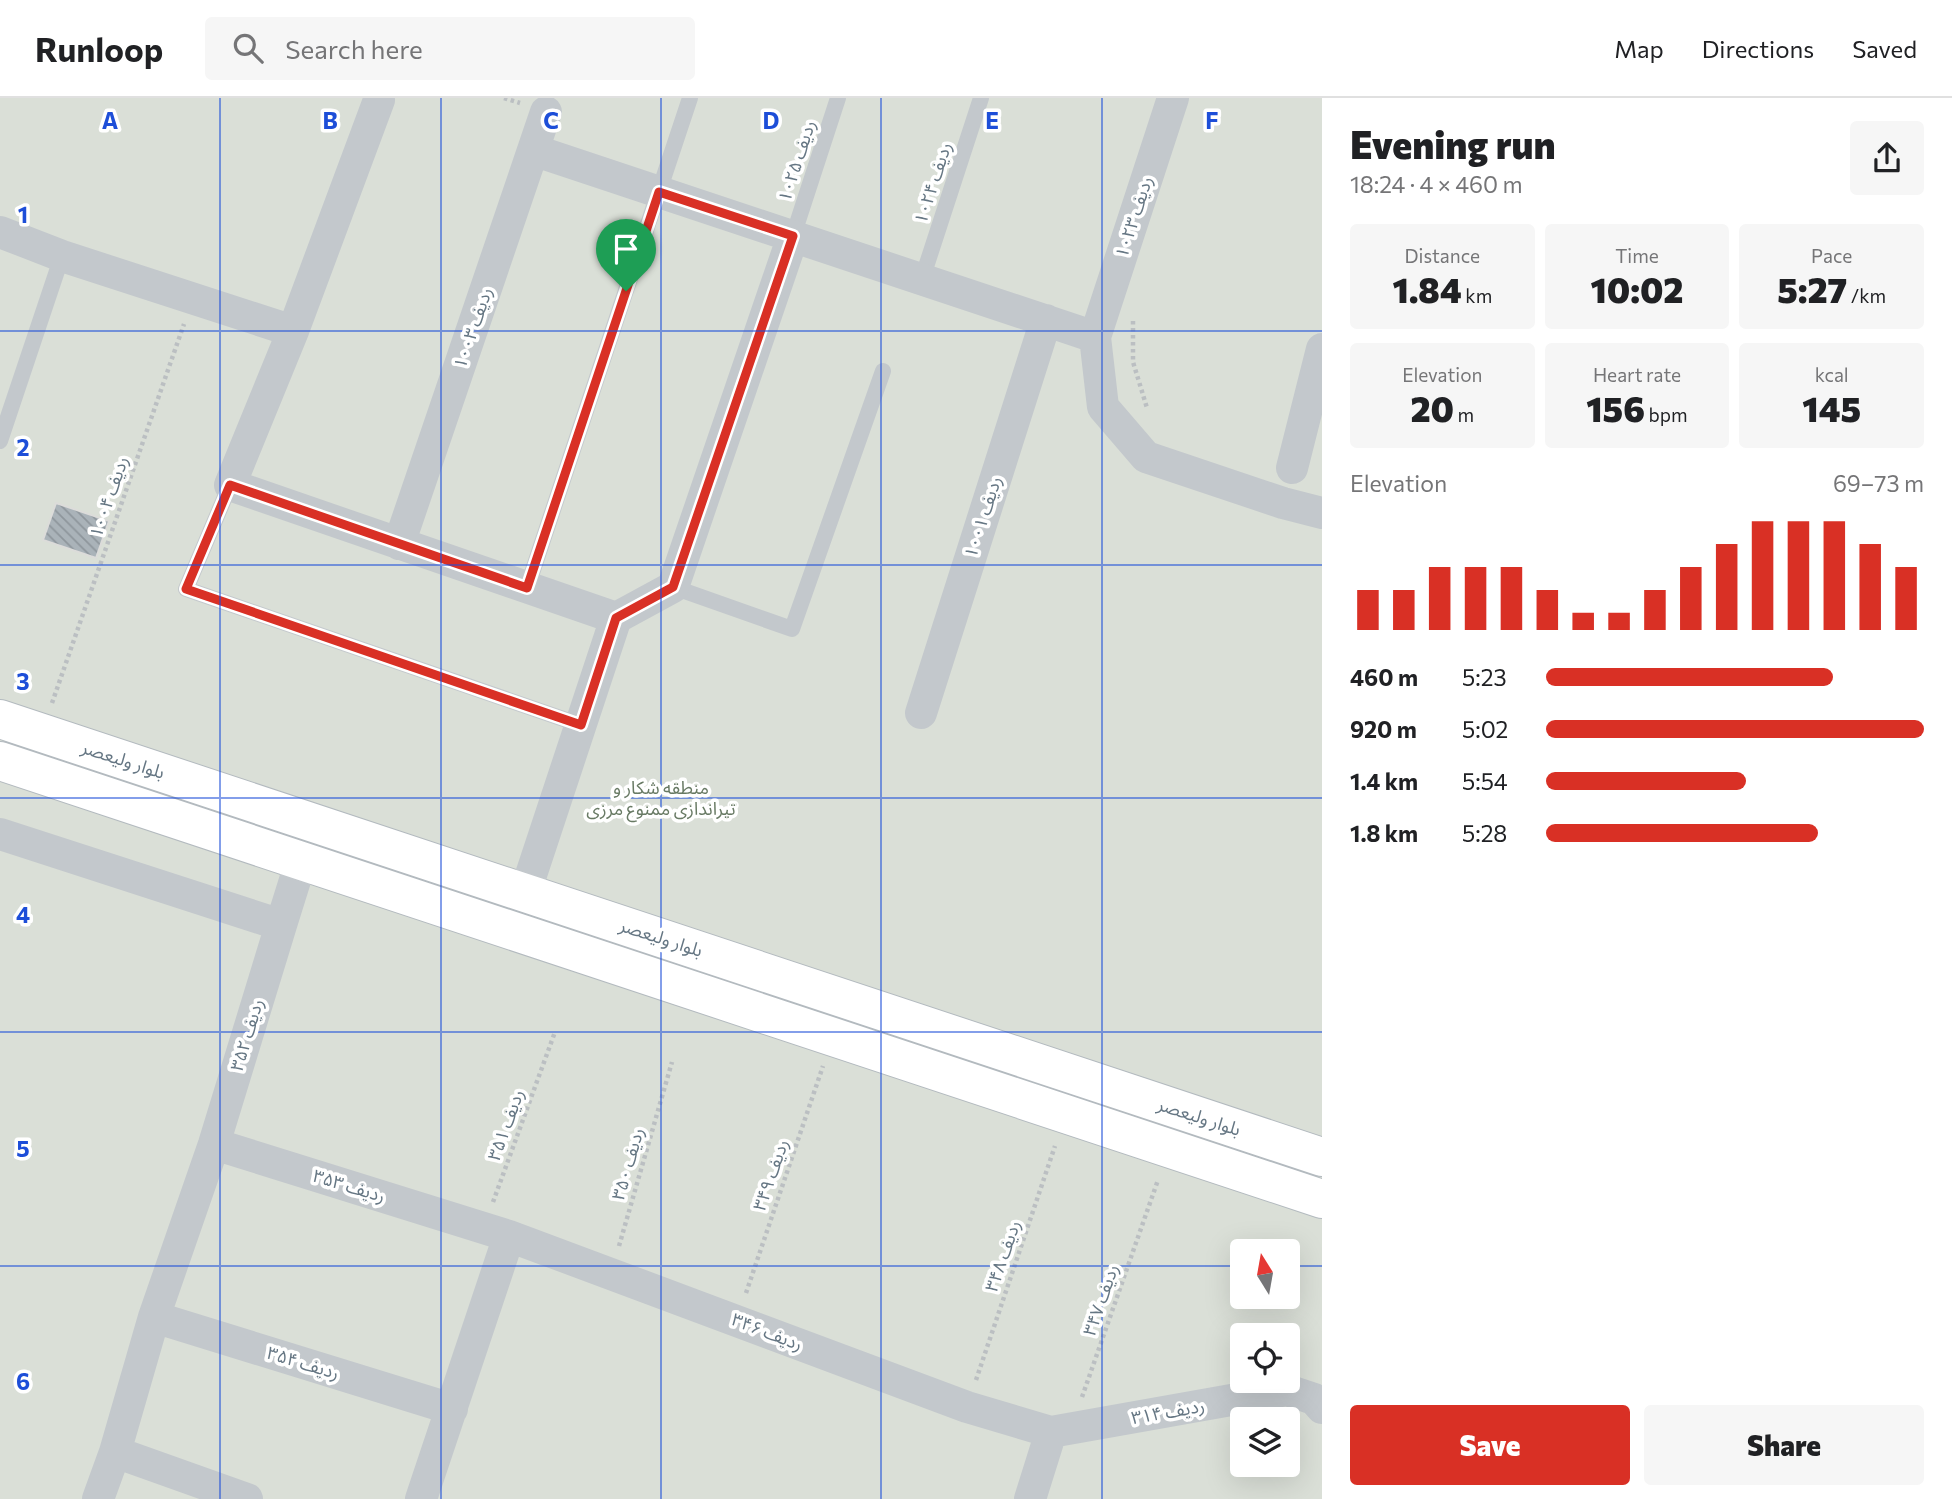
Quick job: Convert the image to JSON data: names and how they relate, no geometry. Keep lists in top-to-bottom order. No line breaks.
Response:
{"streets":{"street":["ردیف ۱۰۲۳","ردیف ۱۰۰۳","ردیف ۱۰۰۱","بلوار ولیعصر","ردیف ۳۵۲","ردیف ۳۵۳","ردیف ۳۴۶","ردیف ۳۵۴","ردیف ۳۱۴"],"lane":["ردیف ۱۰۲۵","ردیف ۱۰۲۴"],"path":["ردیف ۱۰۰۴","ردیف ۳۵۱","ردیف ۳۵۰","ردیف ۳۴۹","ردیف ۳۴۸","ردیف ۳۴۷"]},"crossings":[["ردیف ۳۵۲","ردیف ۳۵۳"],["ردیف ۳۵۲","ردیف ۳۵۴"],["ردیف ۳۵۱","ردیف ۳۵۳"],["ردیف ۳۵۱","ردیف ۳۴۶"],["ردیف ۳۵۰","ردیف ۳۴۶"],["ردیف ۳۴۹","ردیف ۳۴۶"],["ردیف ۳۵۳","ردیف ۳۴۶"],["ردیف ۳۴۸","ردیف ۳۴۶"],["ردیف ۳۴۷","ردیف ۳۴۶"],["ردیف ۳۴۷","ردیف ۳۱۴"],["ردیف ۳۴۶","ردیف ۳۱۴"]],"parks":["منطقه شکار و تیراندازی ممنوع مرزی"],"north":"top","page":{"header":"Runloop","search":"Search here","nav":["Map","Directions","Saved"],"heading":["Evening run","18:24 · 4 × 460 m"],"stats":[["Distance","1.84 km"],["Time","10:02"],["Pace","5:27 /km"],["Elevation","20 m"],["Heart rate","156 bpm"],["kcal","145"]],"chart":["Elevation","69–73 m"],"list":[{"name":"460 m","note":"5:23"},{"name":"920 m","note":"5:02"},{"name":"1.4 km","note":"5:54"},{"name":"1.8 km","note":"5:28"}],"buttons":["Save","Share"]},"grid":{"columns":["A","B","C","D","E","F"],"rows":["1","2","3","4","5","6"]}}
